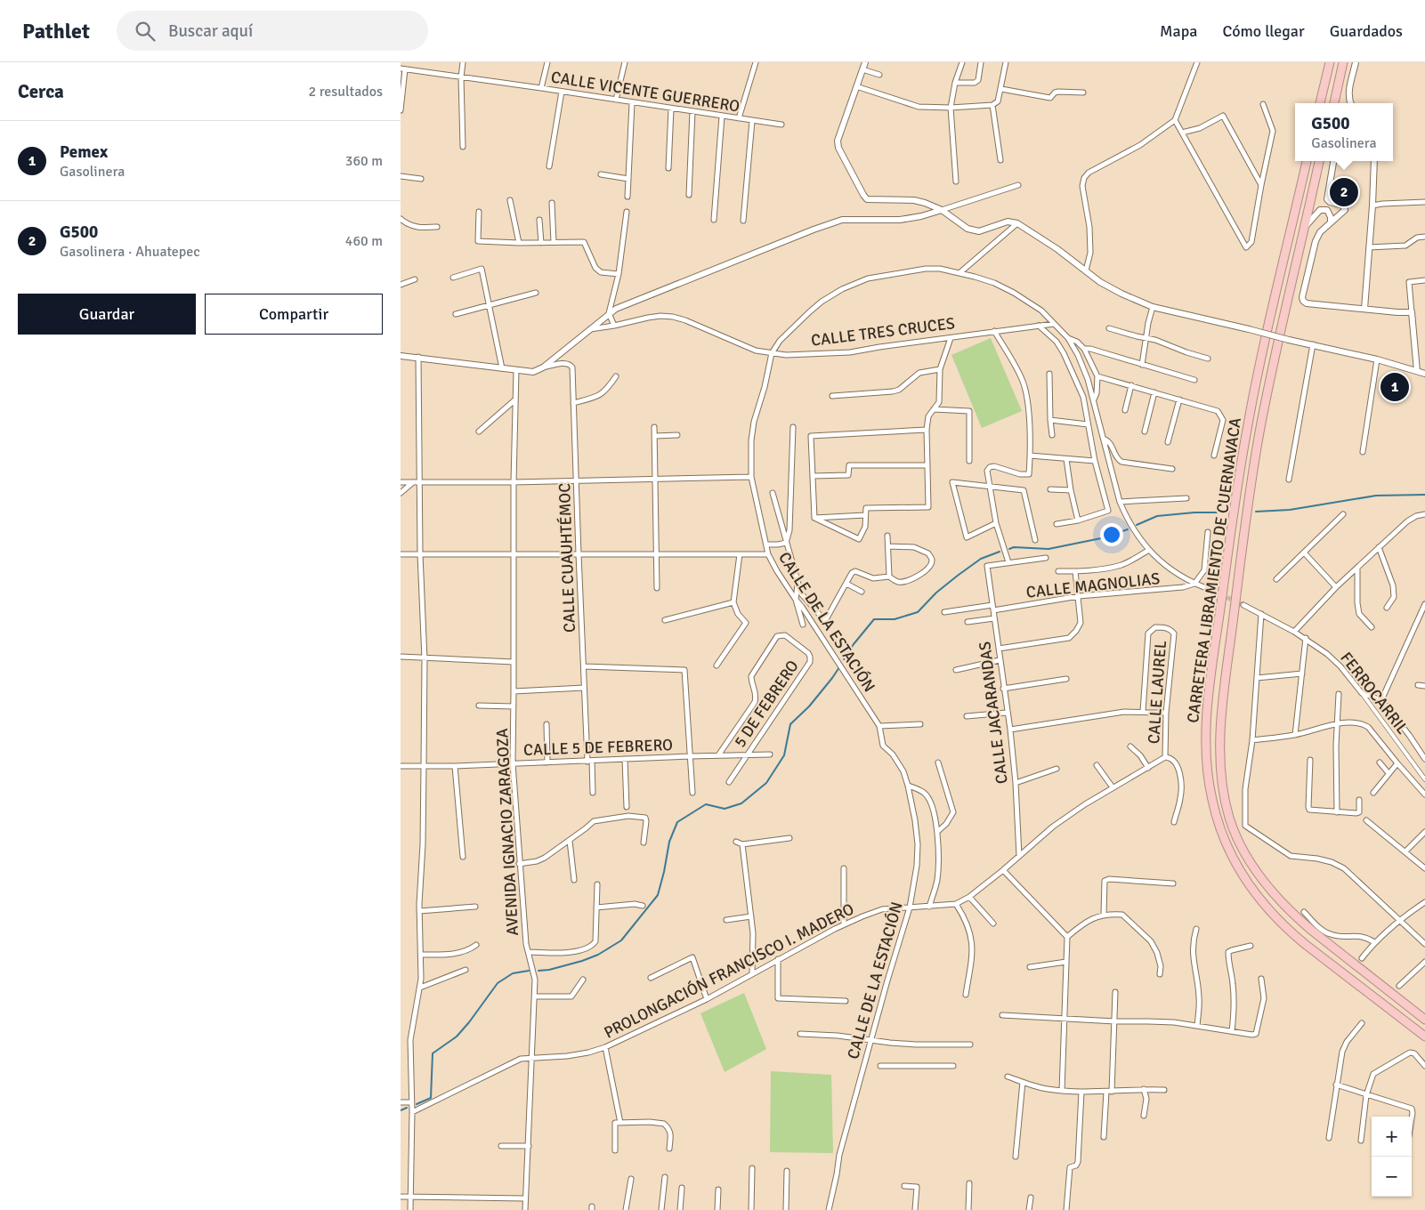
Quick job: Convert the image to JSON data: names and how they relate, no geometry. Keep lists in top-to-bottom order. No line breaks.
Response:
{"streets":{"highway":["CARRETERA LIBRAMIENTO DE CUERNAVACA"],"street":["CALLE VICENTE GUERRERO","CALLE TRES CRUCES","CALLE CUAUHTÉMOC","CALLE MAGNOLIAS","CALLE DE LA ESTACIÓN","CALLE LAUREL","FERROCARRIL","5 DE FEBRERO","CALLE JACARANDAS","CALLE 5 DE FEBRERO","AVENIDA IGNACIO ZARAGOZA","PROLONGACIÓN FRANCISCO I. MADERO"]},"crossings":[["CALLE TRES CRUCES","CALLE CUAUHTÉMOC"],["CALLE TRES CRUCES","CALLE DE LA ESTACIÓN"],["CALLE CUAUHTÉMOC","CALLE 5 DE FEBRERO"],["CALLE MAGNOLIAS","CALLE DE LA ESTACIÓN"],["CALLE MAGNOLIAS","CALLE JACARANDAS"],["CALLE DE LA ESTACIÓN","PROLONGACIÓN FRANCISCO I. MADERO"],["5 DE FEBRERO","CALLE 5 DE FEBRERO"],["CALLE 5 DE FEBRERO","AVENIDA IGNACIO ZARAGOZA"],["AVENIDA IGNACIO ZARAGOZA","PROLONGACIÓN FRANCISCO I. MADERO"]],"page":{"header":"Pathlet","search":"Buscar aquí","nav":["Mapa","Cómo llegar","Guardados"],"heading":["Cerca","2 resultados"],"popup":["G500","Gasolinera"],"list":[{"mark":"1","name":"Pemex","note":"Gasolinera","value":"360 m"},{"mark":"2","name":"G500","note":"Gasolinera · Ahuatepec","value":"460 m"}],"pins":["2","1"],"buttons":["Guardar","Compartir"],"map_buttons":["+","−"]}}
